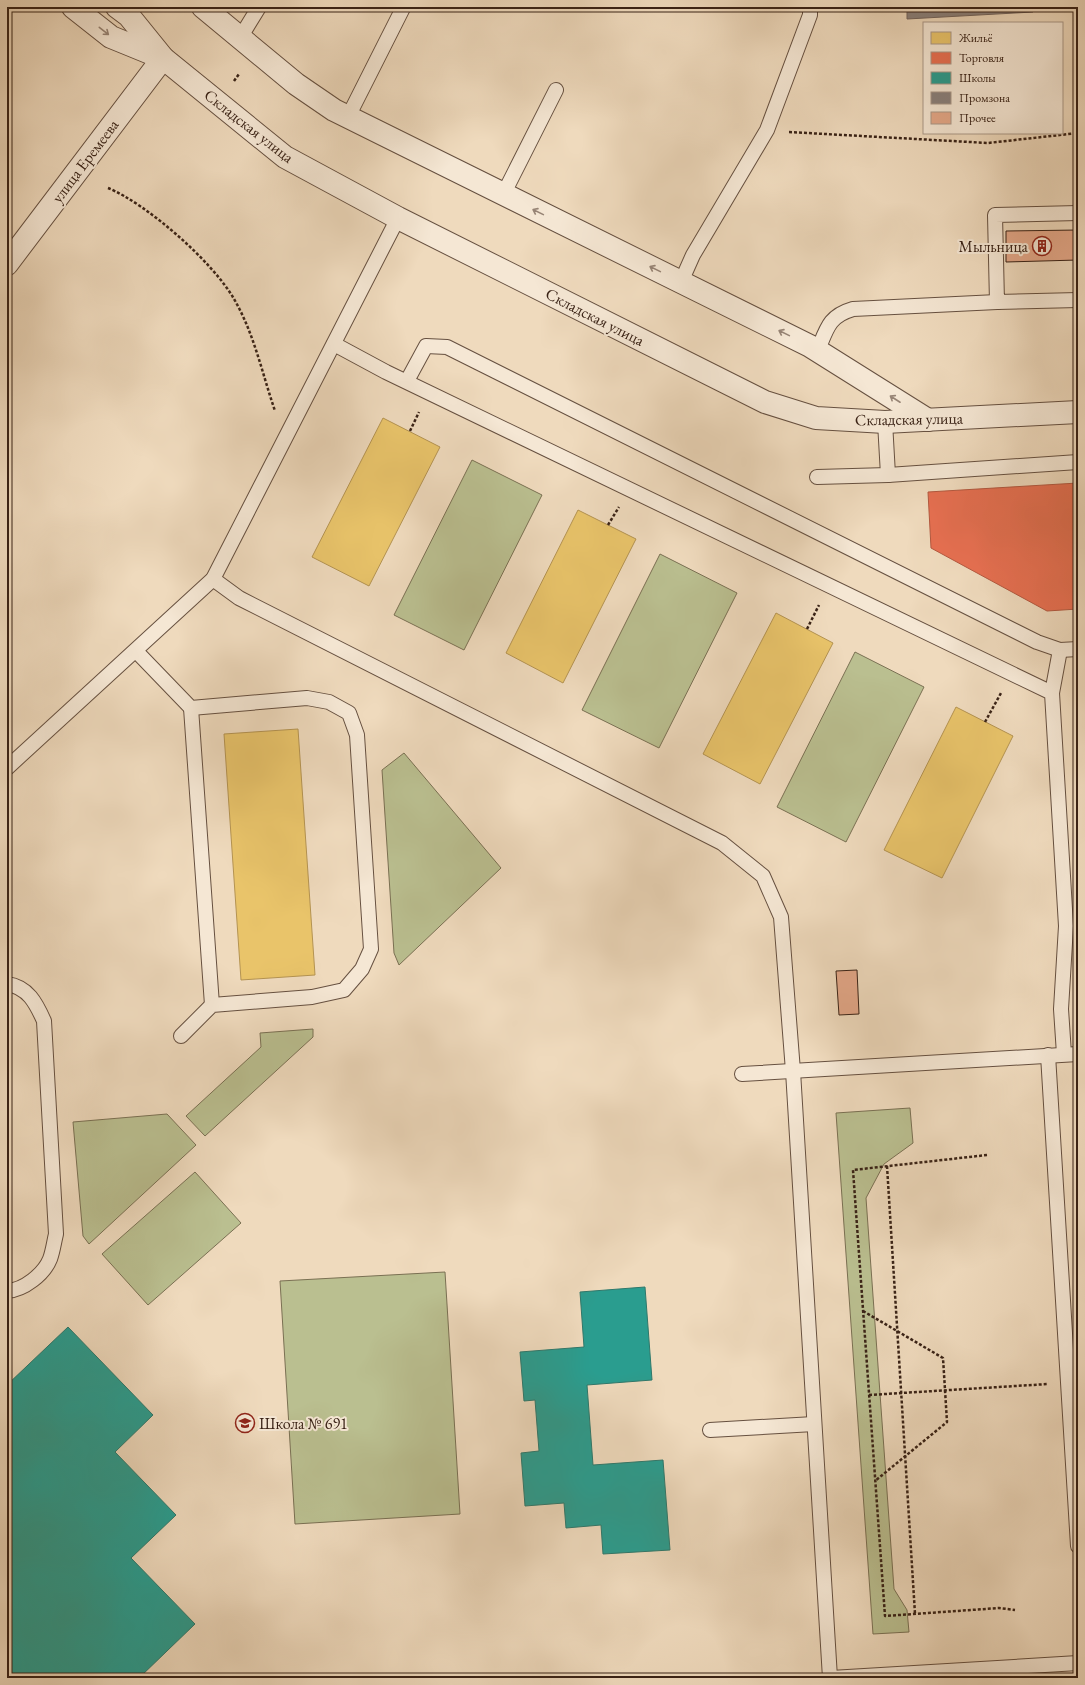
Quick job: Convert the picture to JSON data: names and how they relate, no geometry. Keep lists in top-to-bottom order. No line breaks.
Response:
{"streets":{"street":["Складская улица","улица Еремеева"]},"crossings":[["Складская улица","улица Еремеева"]],"places":{"building":["Мыльница"],"school or university":["Школа № 691"]},"legend":["Жильё","Торговля","Школы","Промзона","Прочее"]}
